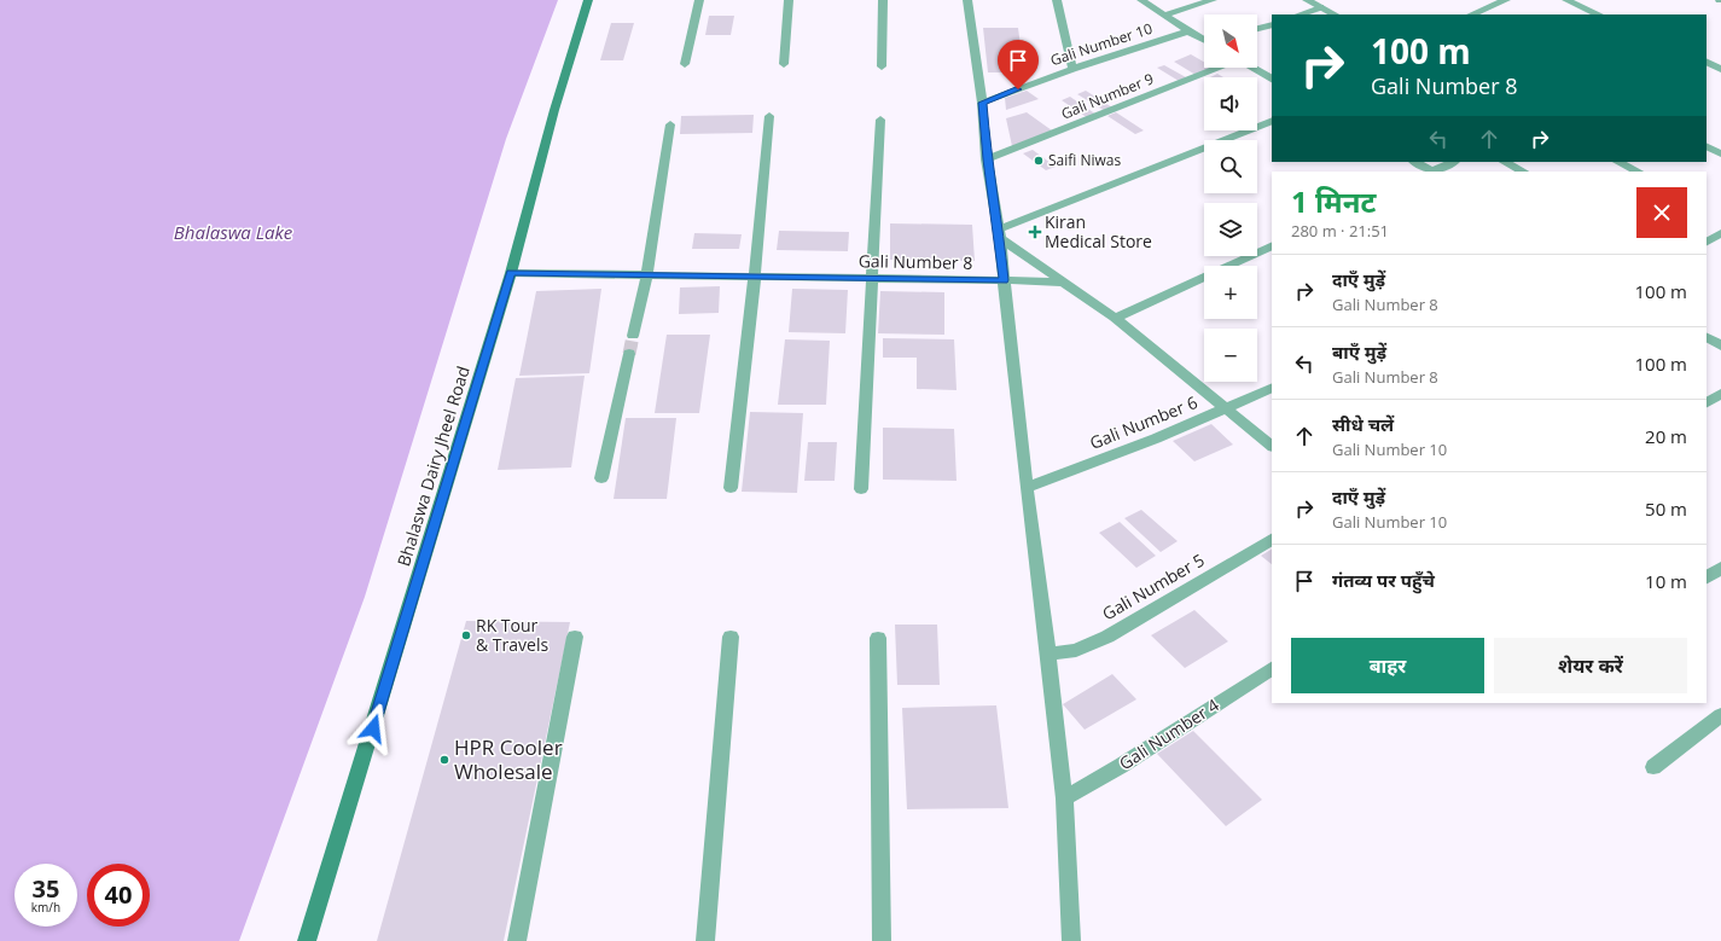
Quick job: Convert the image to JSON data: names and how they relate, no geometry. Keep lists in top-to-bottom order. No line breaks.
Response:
{"streets":{"street":["Gali Number 10","Gali Number 9","Gali Number 8","Gali Number 6","Bhalaswa Dairy Jheel Road","Gali Number 5","Gali Number 4"]},"crossings":[["Gali Number 8","Bhalaswa Dairy Jheel Road"]],"water":["Bhalaswa Lake"],"places":{"other":["Saifi Niwas","RK Tour & Travels","HPR Cooler Wholesale"],"health":["Kiran Medical Store"]},"north":"bottom right","page":{"map_buttons":["+","−"],"turn":["100 m","Gali Number 8"],"heading":["1 मिनट","280 m · 21:51"],"list":[{"name":"दाएँ मुड़ें","note":"Gali Number 8","value":"100 m"},{"name":"बाएँ मुड़ें","note":"Gali Number 8","value":"100 m"},{"name":"सीधे चलें","note":"Gali Number 10","value":"20 m"},{"name":"दाएँ मुड़ें","note":"Gali Number 10","value":"50 m"},{"name":"गंतव्य पर पहुँचे","value":"10 m"}],"buttons":["बाहर","शेयर करें"],"speed":"35 km/h","limit":"40"}}
